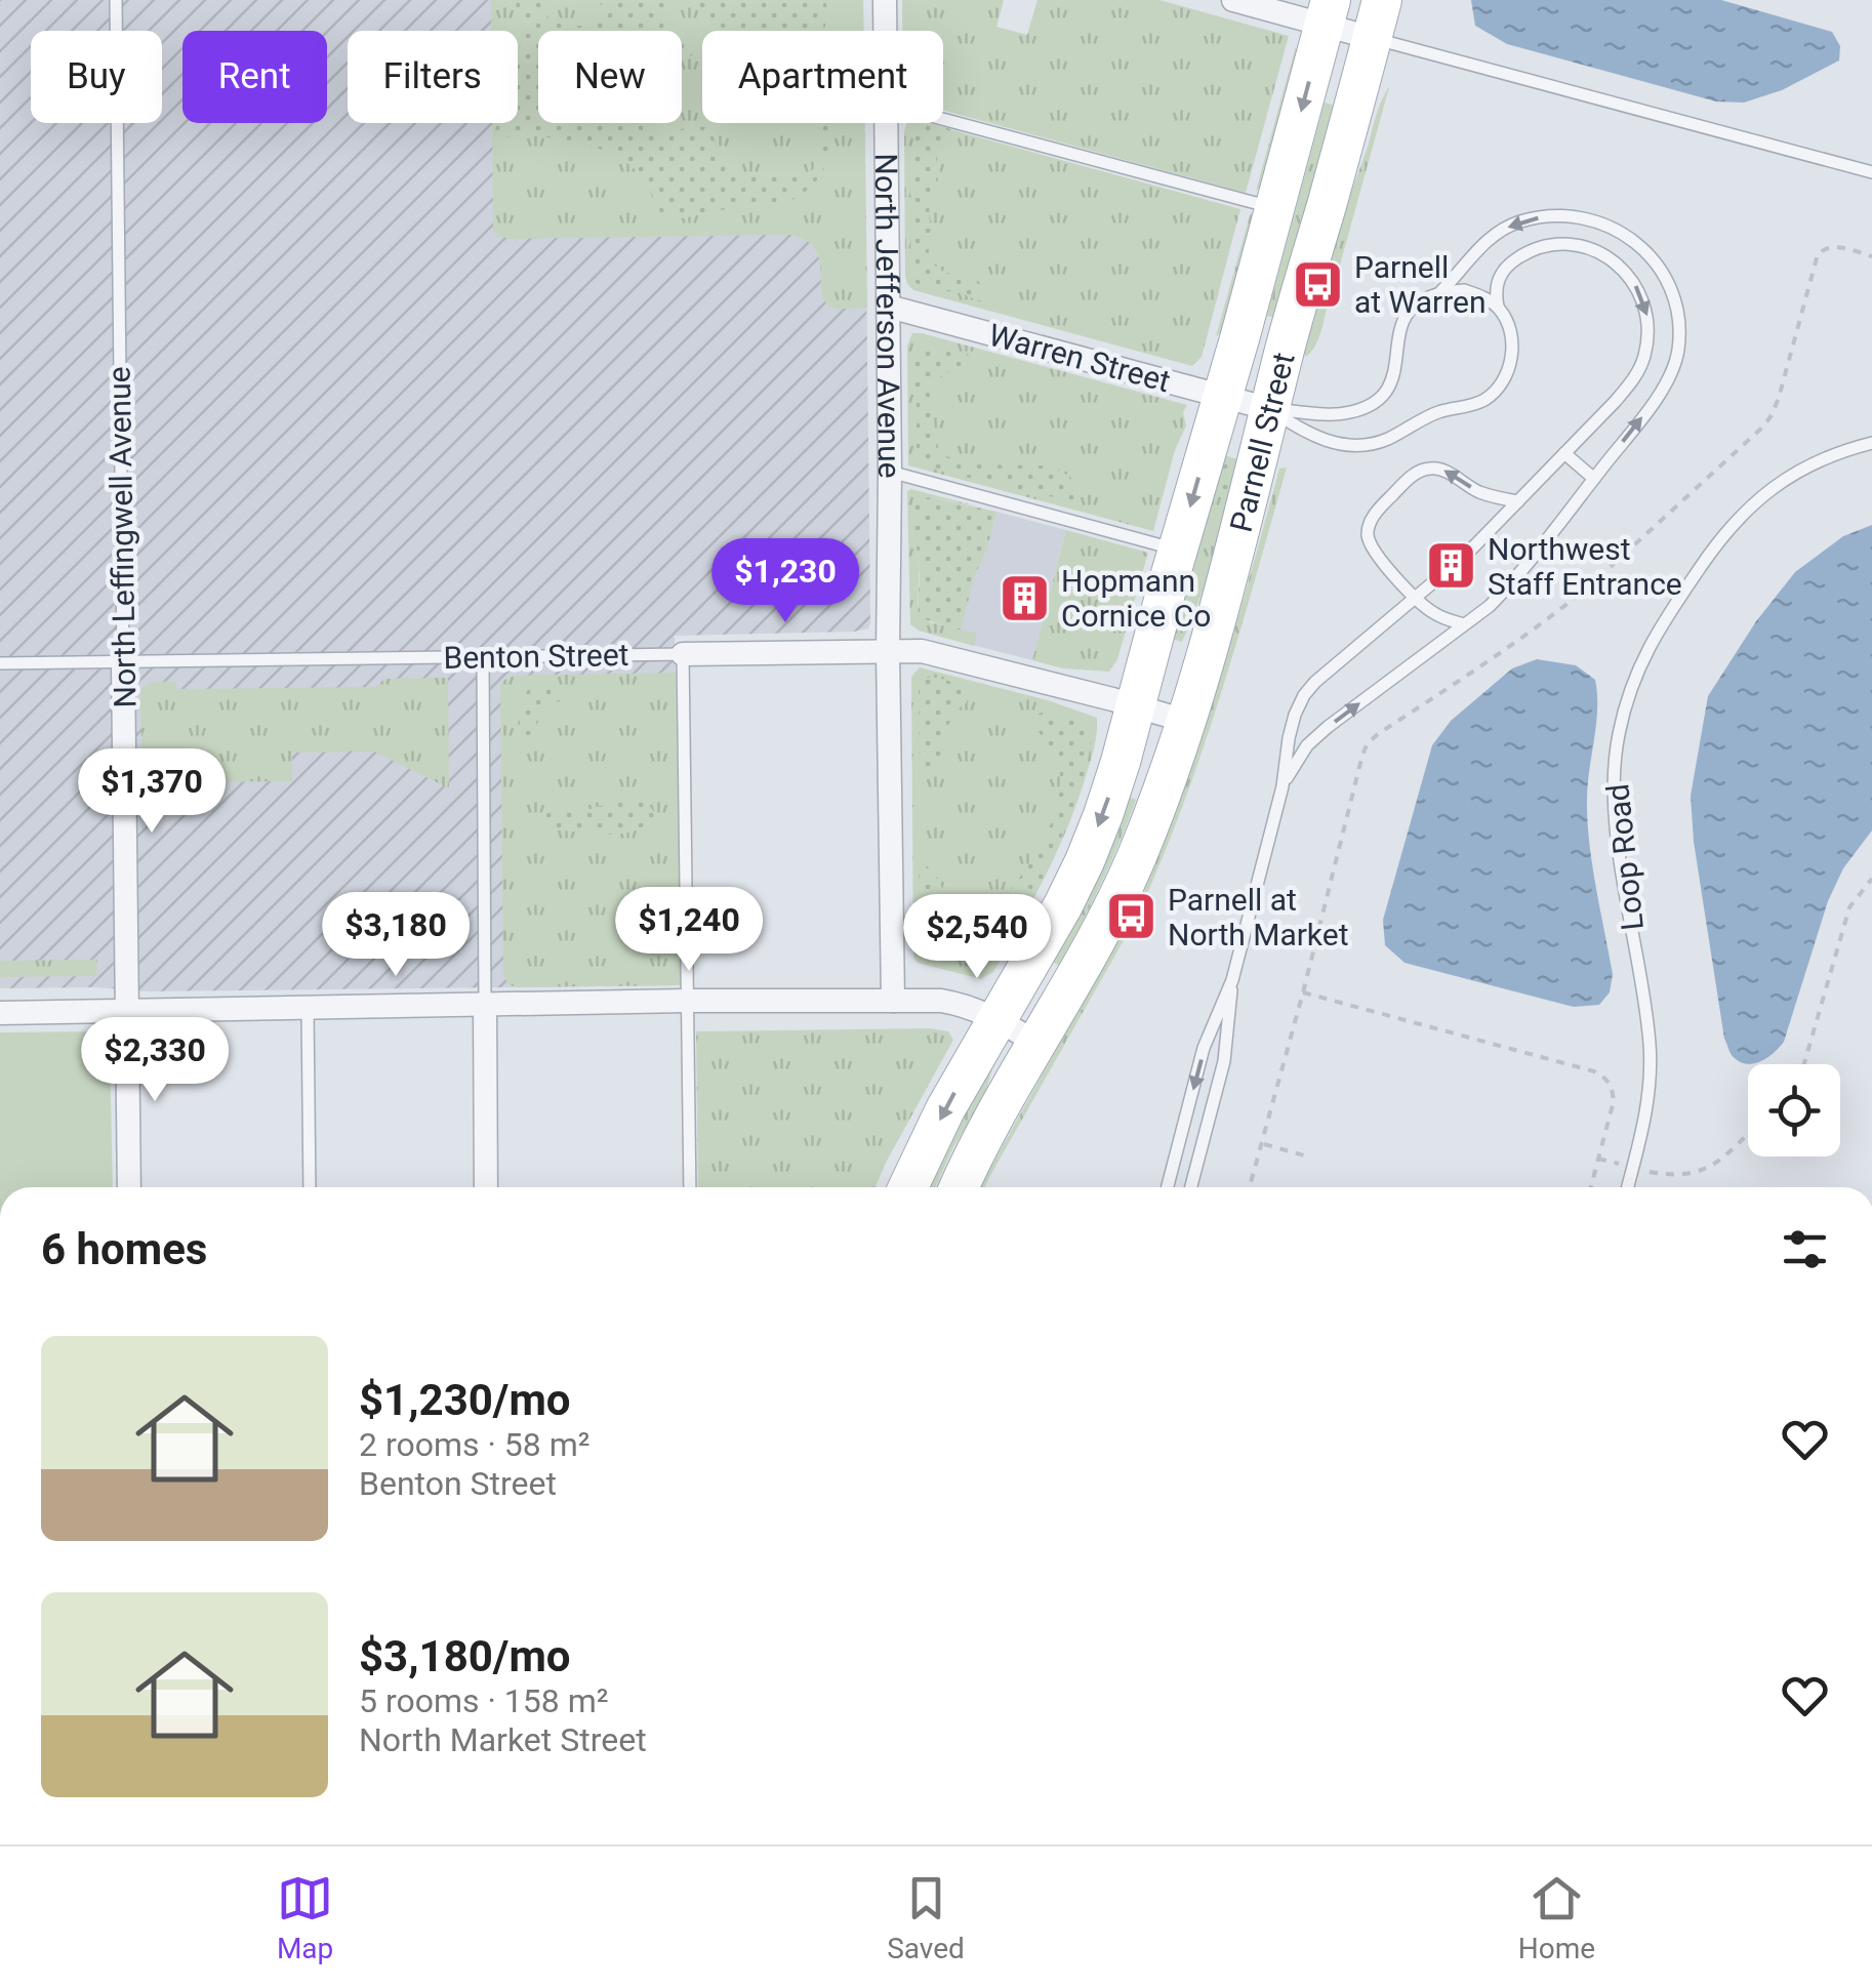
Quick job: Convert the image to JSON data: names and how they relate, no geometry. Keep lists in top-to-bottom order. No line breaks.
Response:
{"streets":{"main road":["Parnell Street"],"street":["North Jefferson Avenue","Warren Street","North Leffingwell Avenue","Benton Street"],"lane":["Loop Road"]},"crossings":[["North Jefferson Avenue","Warren Street"],["North Jefferson Avenue","Benton Street"],["Warren Street","Parnell Street"],["Parnell Street","Benton Street"],["North Leffingwell Avenue","Benton Street"]],"places":{"bus stop":["Parnell at Warren","Parnell at North Market"],"building":["Northwest Staff Entrance","Hopmann Cornice Co"]},"page":{"chip":["Buy","Rent","Filters","New","Apartment"],"price":["$1,230","$1,370","$1,240","$3,180","$2,540","$2,330"],"heading":"6 homes","list":[{"name":"$1,230/mo","note":"2 rooms · 58 m² · Benton Street"},{"name":"$3,180/mo","note":"5 rooms · 158 m² · North Market Street"}],"tabs":["Map","Saved","Home"]}}
